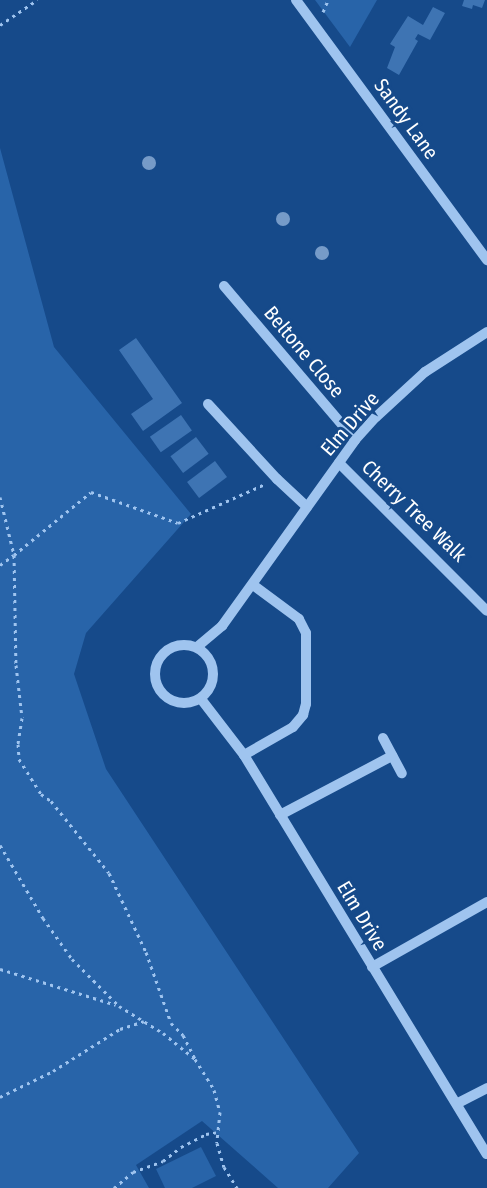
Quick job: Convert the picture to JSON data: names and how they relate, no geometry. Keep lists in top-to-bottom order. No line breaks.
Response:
{"streets":{"street":["Sandy Lane","Beltone Close","Elm Drive","Cherry Tree Walk"]},"crossings":[["Beltone Close","Elm Drive"],["Elm Drive","Cherry Tree Walk"]]}
